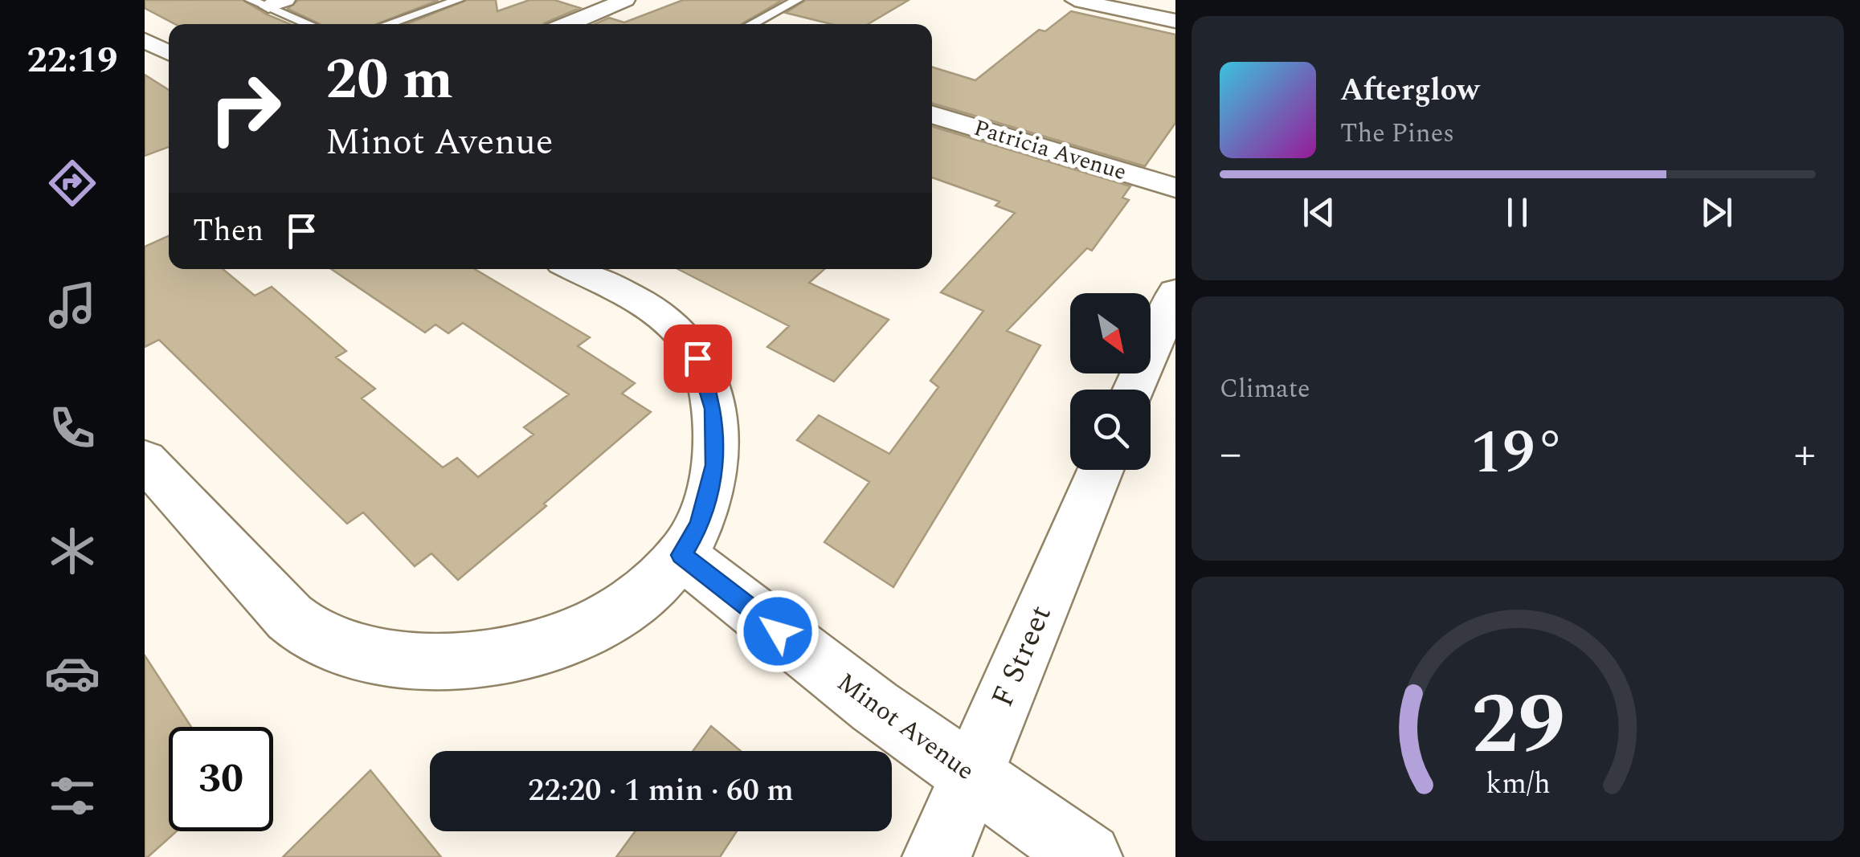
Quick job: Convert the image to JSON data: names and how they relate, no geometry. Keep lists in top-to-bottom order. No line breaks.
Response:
{"streets":{"street":["Patricia Avenue","F Street","Minot Avenue"]},"crossings":[["F Street","Minot Avenue"]],"north":"bottom right","page":{"tabs":"22:19","turn":["20 m","Minot Avenue"],"song":["Afterglow","The Pines"],"then":"Then","tile":"Climate","heat":["−","19°","+"],"limit":"30","trip":"22:20 · 1 min · 60 m","gauge":["29","km/h"]}}
